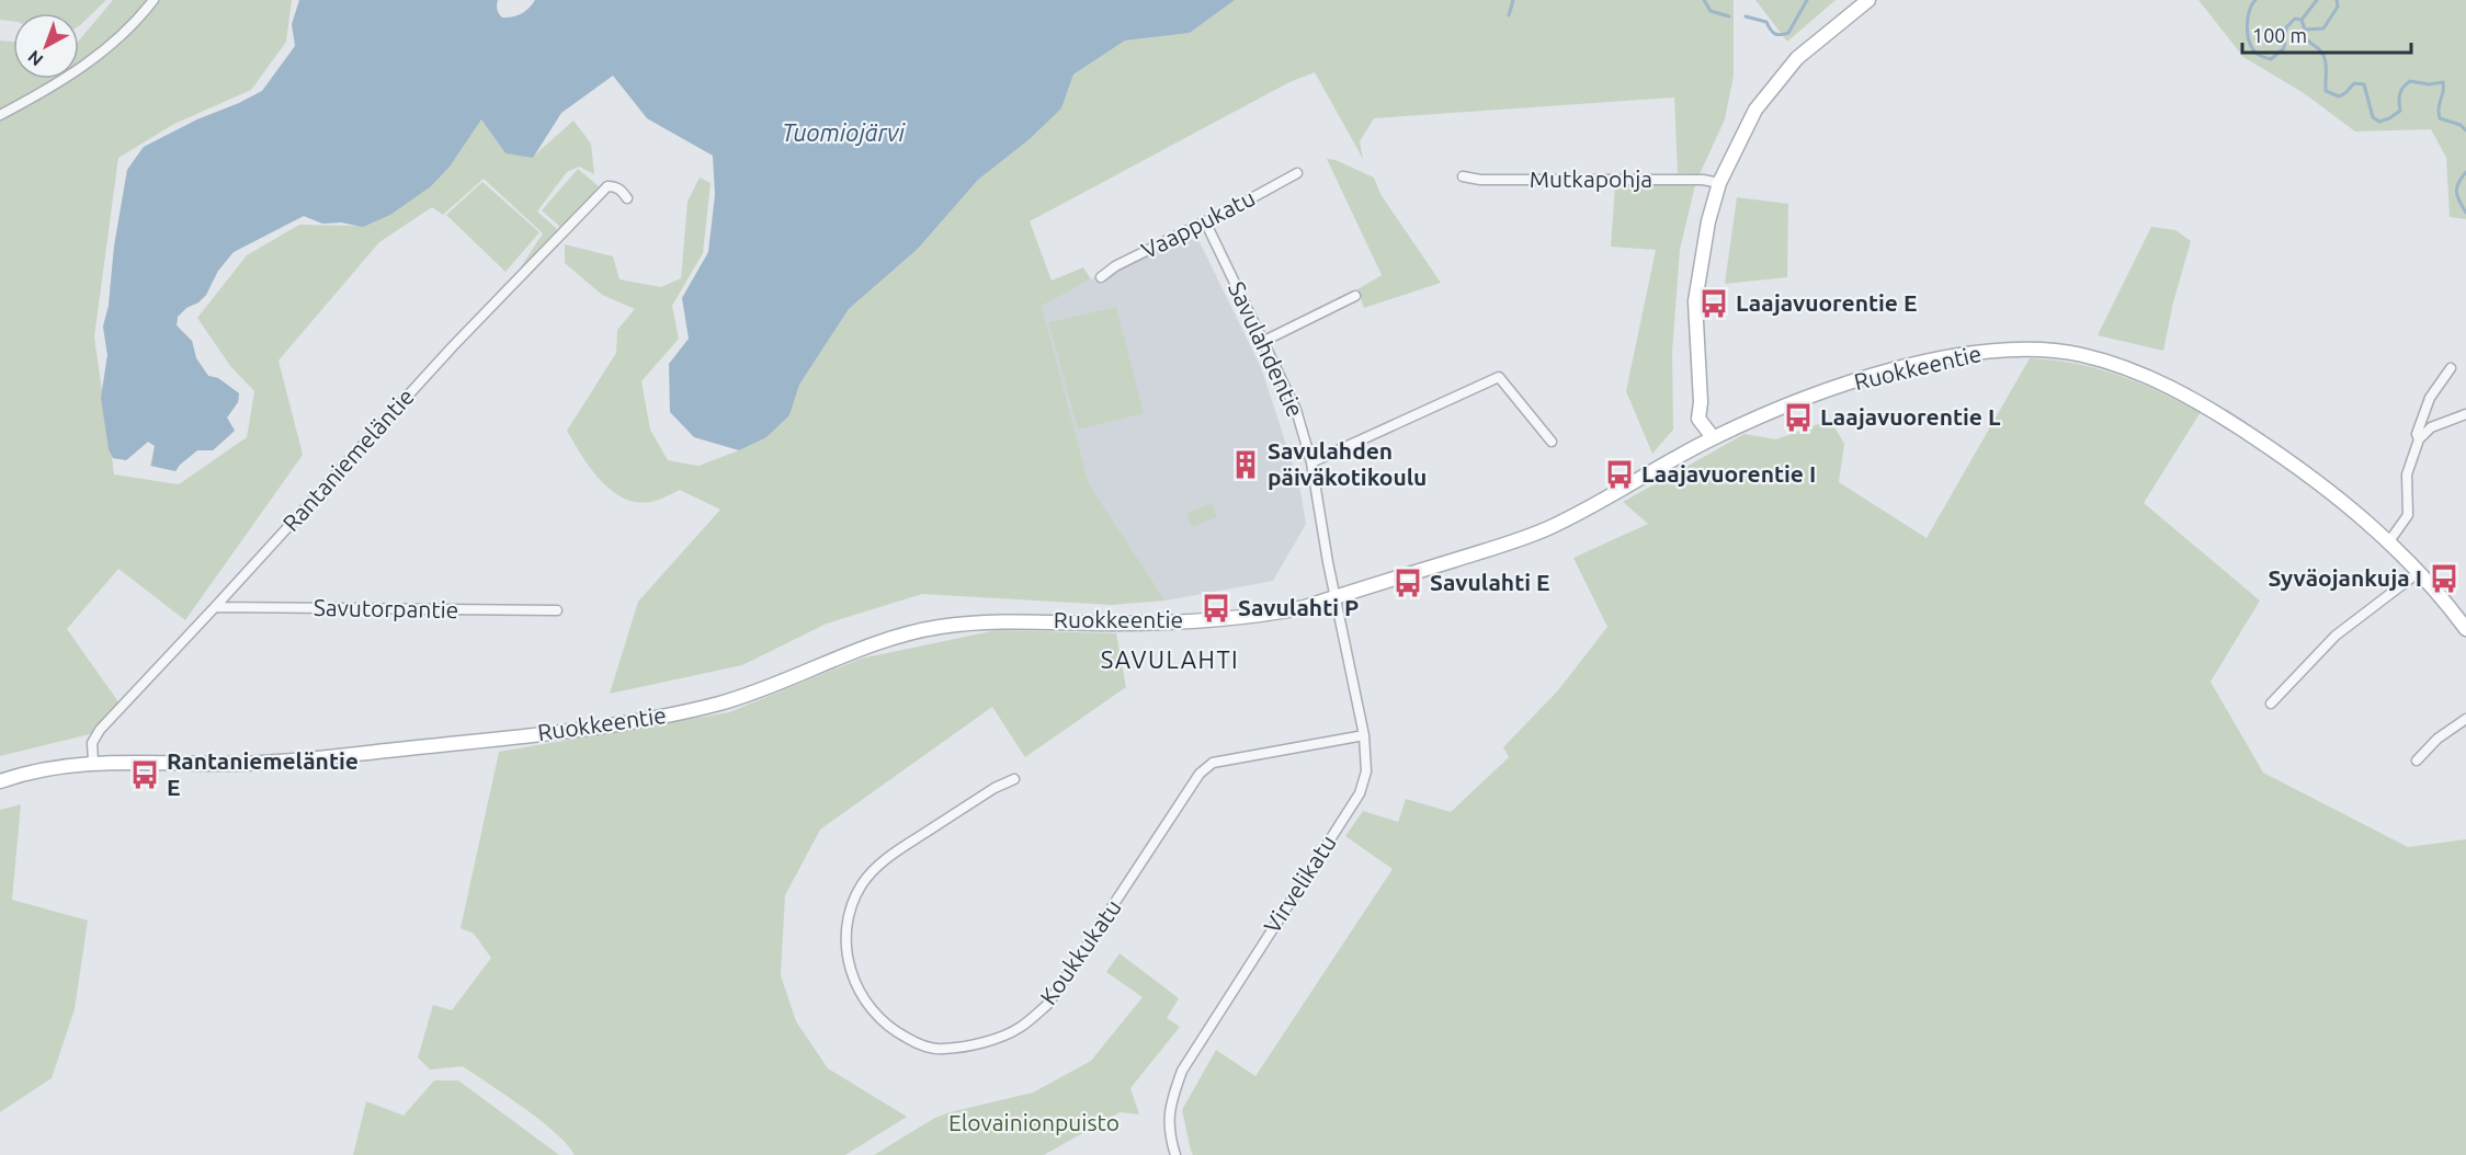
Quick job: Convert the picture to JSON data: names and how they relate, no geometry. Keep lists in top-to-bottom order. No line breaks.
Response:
{"streets":{"street":["Mutkapohja","Vaappukatu","Savulahdentie","Ruokkeentie","Rantaniemeläntie","Savutorpantie","Virvelikatu","Koukkukatu"]},"crossings":[["Vaappukatu","Savulahdentie"],["Savulahdentie","Ruokkeentie"],["Savulahdentie","Virvelikatu"],["Ruokkeentie","Rantaniemeläntie"],["Ruokkeentie","Virvelikatu"],["Rantaniemeläntie","Savutorpantie"],["Virvelikatu","Koukkukatu"]],"districts":["SAVULAHTI"],"water":["Tuomiojärvi"],"parks":["Elovainionpuisto"],"places":{"bus stop":["Laajavuorentie E","Laajavuorentie L","Laajavuorentie I","Syväojankuja I","Savulahti E","Savulahti P","Rantaniemeläntie E"],"building":["Savulahden päiväkotikoulu"]},"scale_bar":"100 m","north":"bottom left"}
